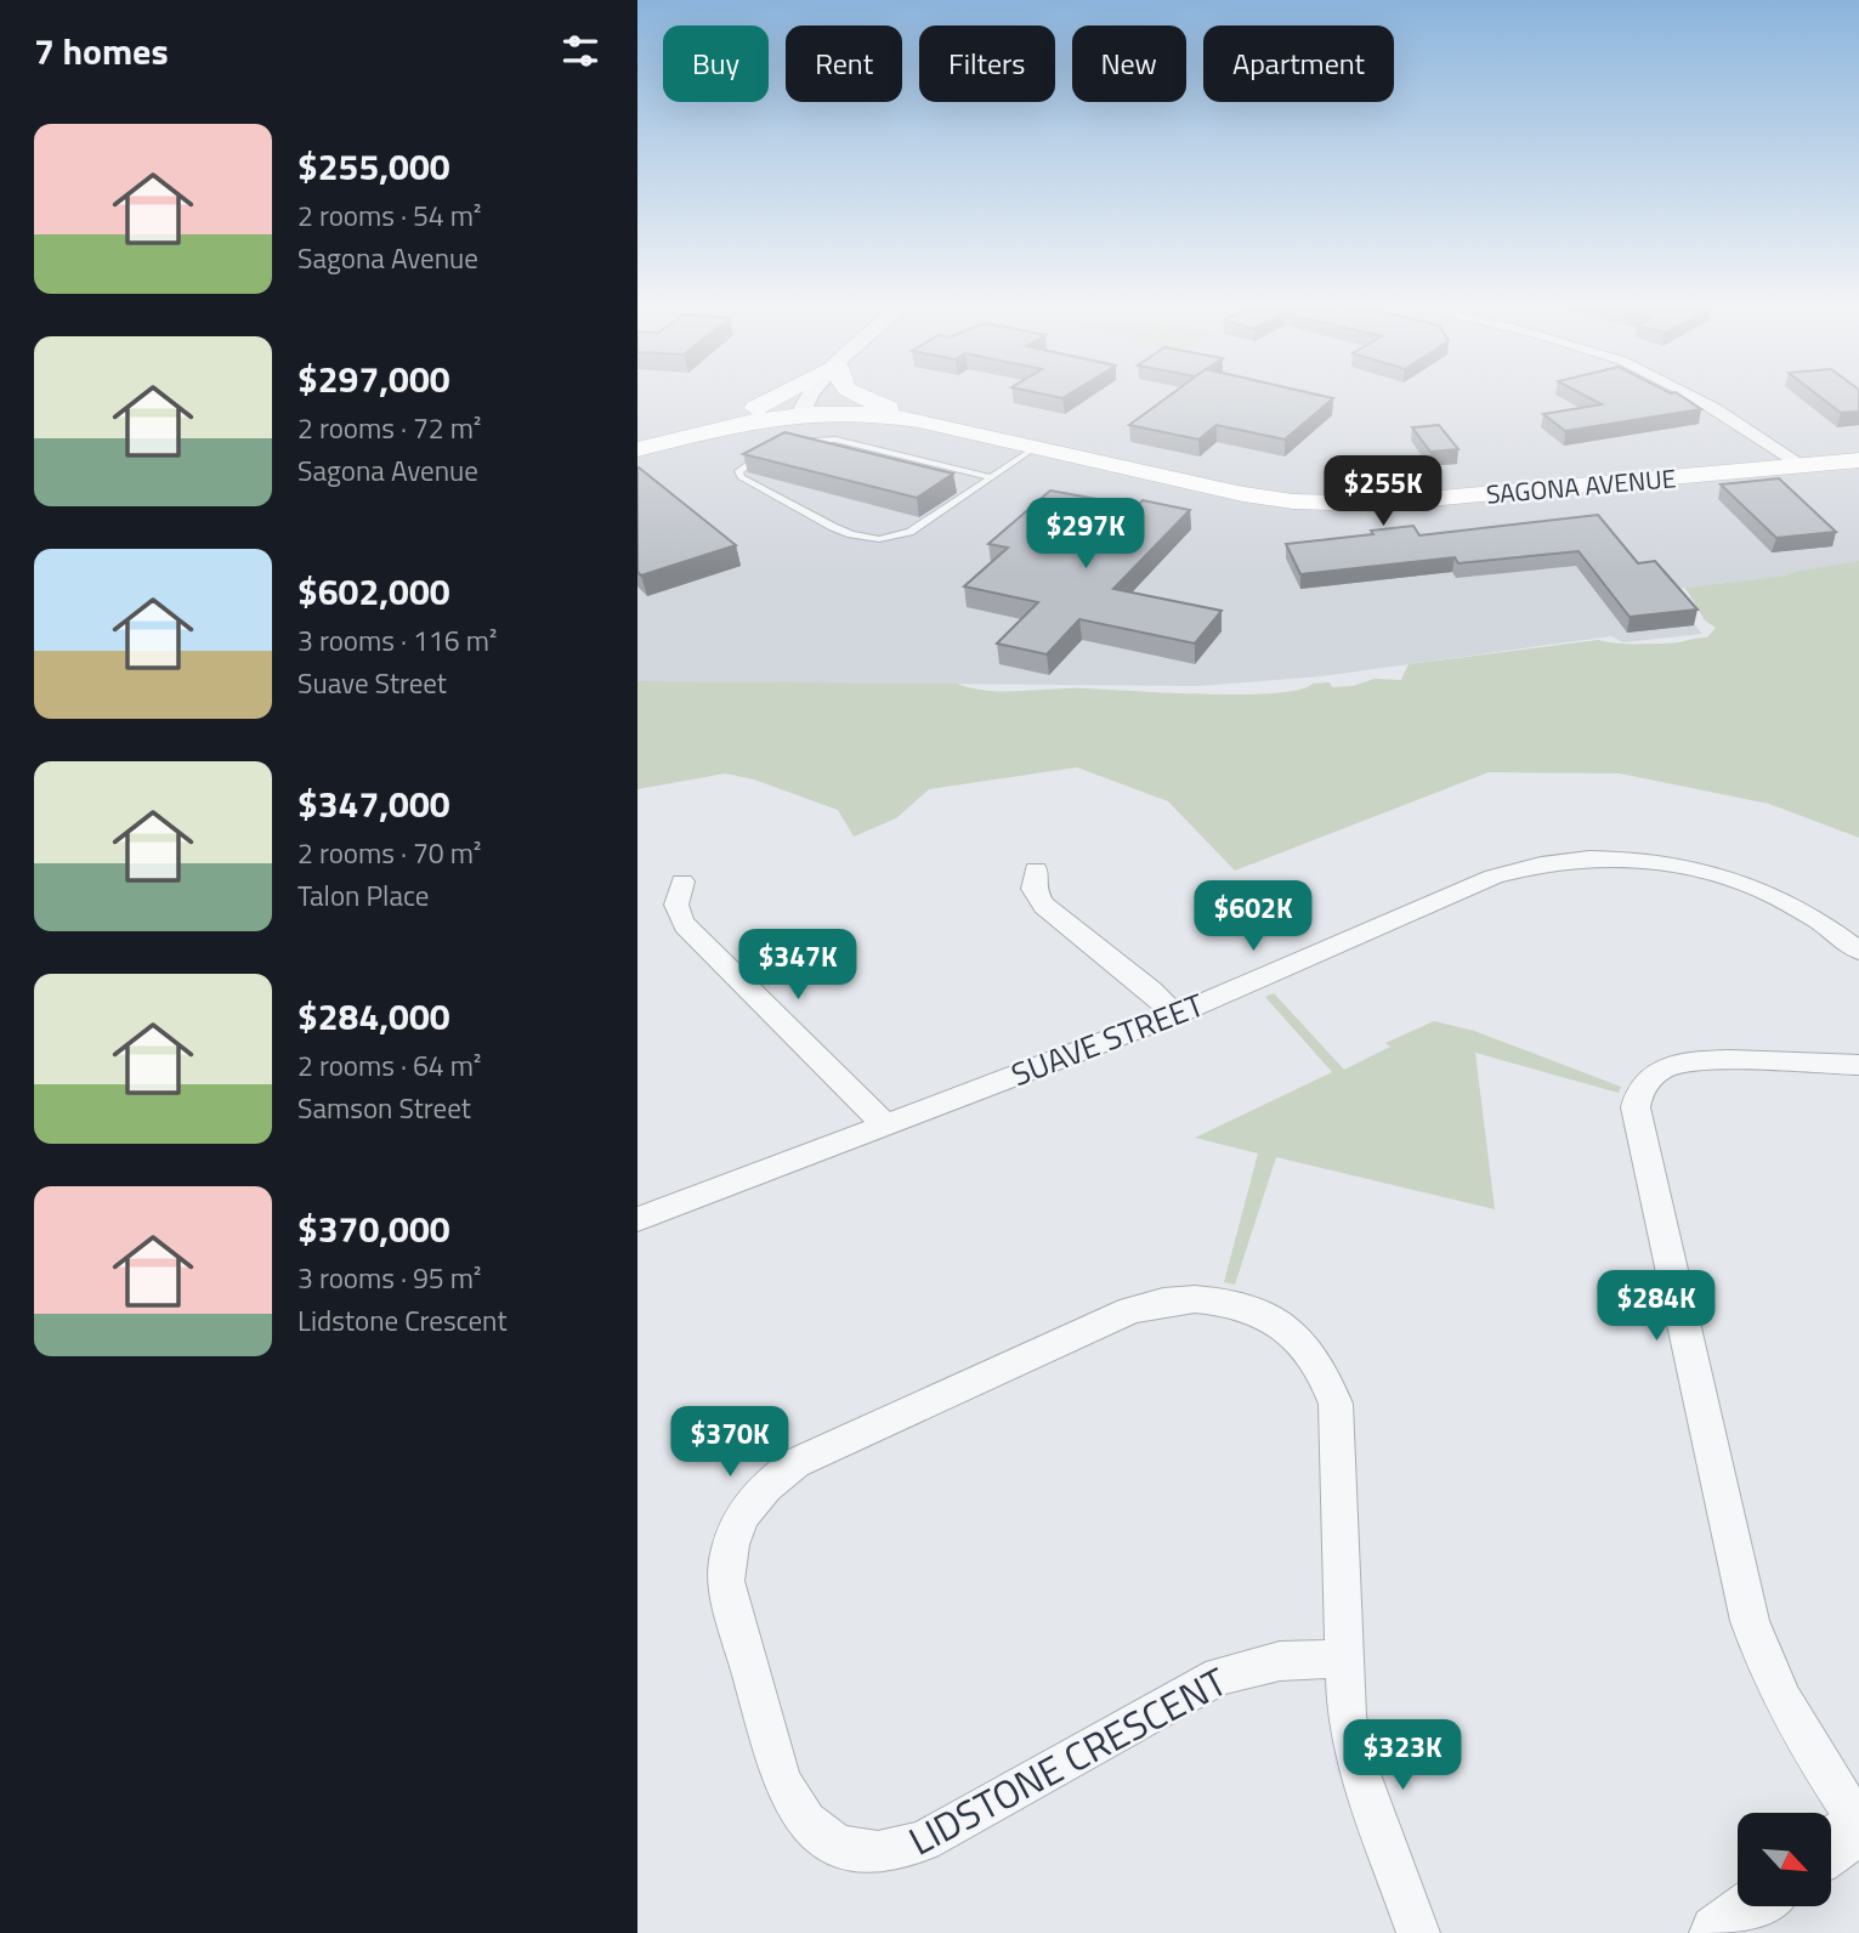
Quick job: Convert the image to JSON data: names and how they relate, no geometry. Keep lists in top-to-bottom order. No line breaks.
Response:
{"streets":{"main road":["SAGONA AVENUE"],"street":["SUAVE STREET","LIDSTONE CRESCENT"]},"north":"bottom right","page":{"heading":"7 homes","chip":["Buy","Rent","Filters","New","Apartment"],"list":[{"name":"$255,000","note":"2 rooms · 54 m² · Sagona Avenue"},{"name":"$297,000","note":"2 rooms · 72 m² · Sagona Avenue"},{"name":"$602,000","note":"3 rooms · 116 m² · Suave Street"},{"name":"$347,000","note":"2 rooms · 70 m² · Talon Place"},{"name":"$284,000","note":"2 rooms · 64 m² · Samson Street"},{"name":"$370,000","note":"3 rooms · 95 m² · Lidstone Crescent"}],"price":["$255K","$297K","$602K","$347K","$284K","$370K","$323K"]}}
